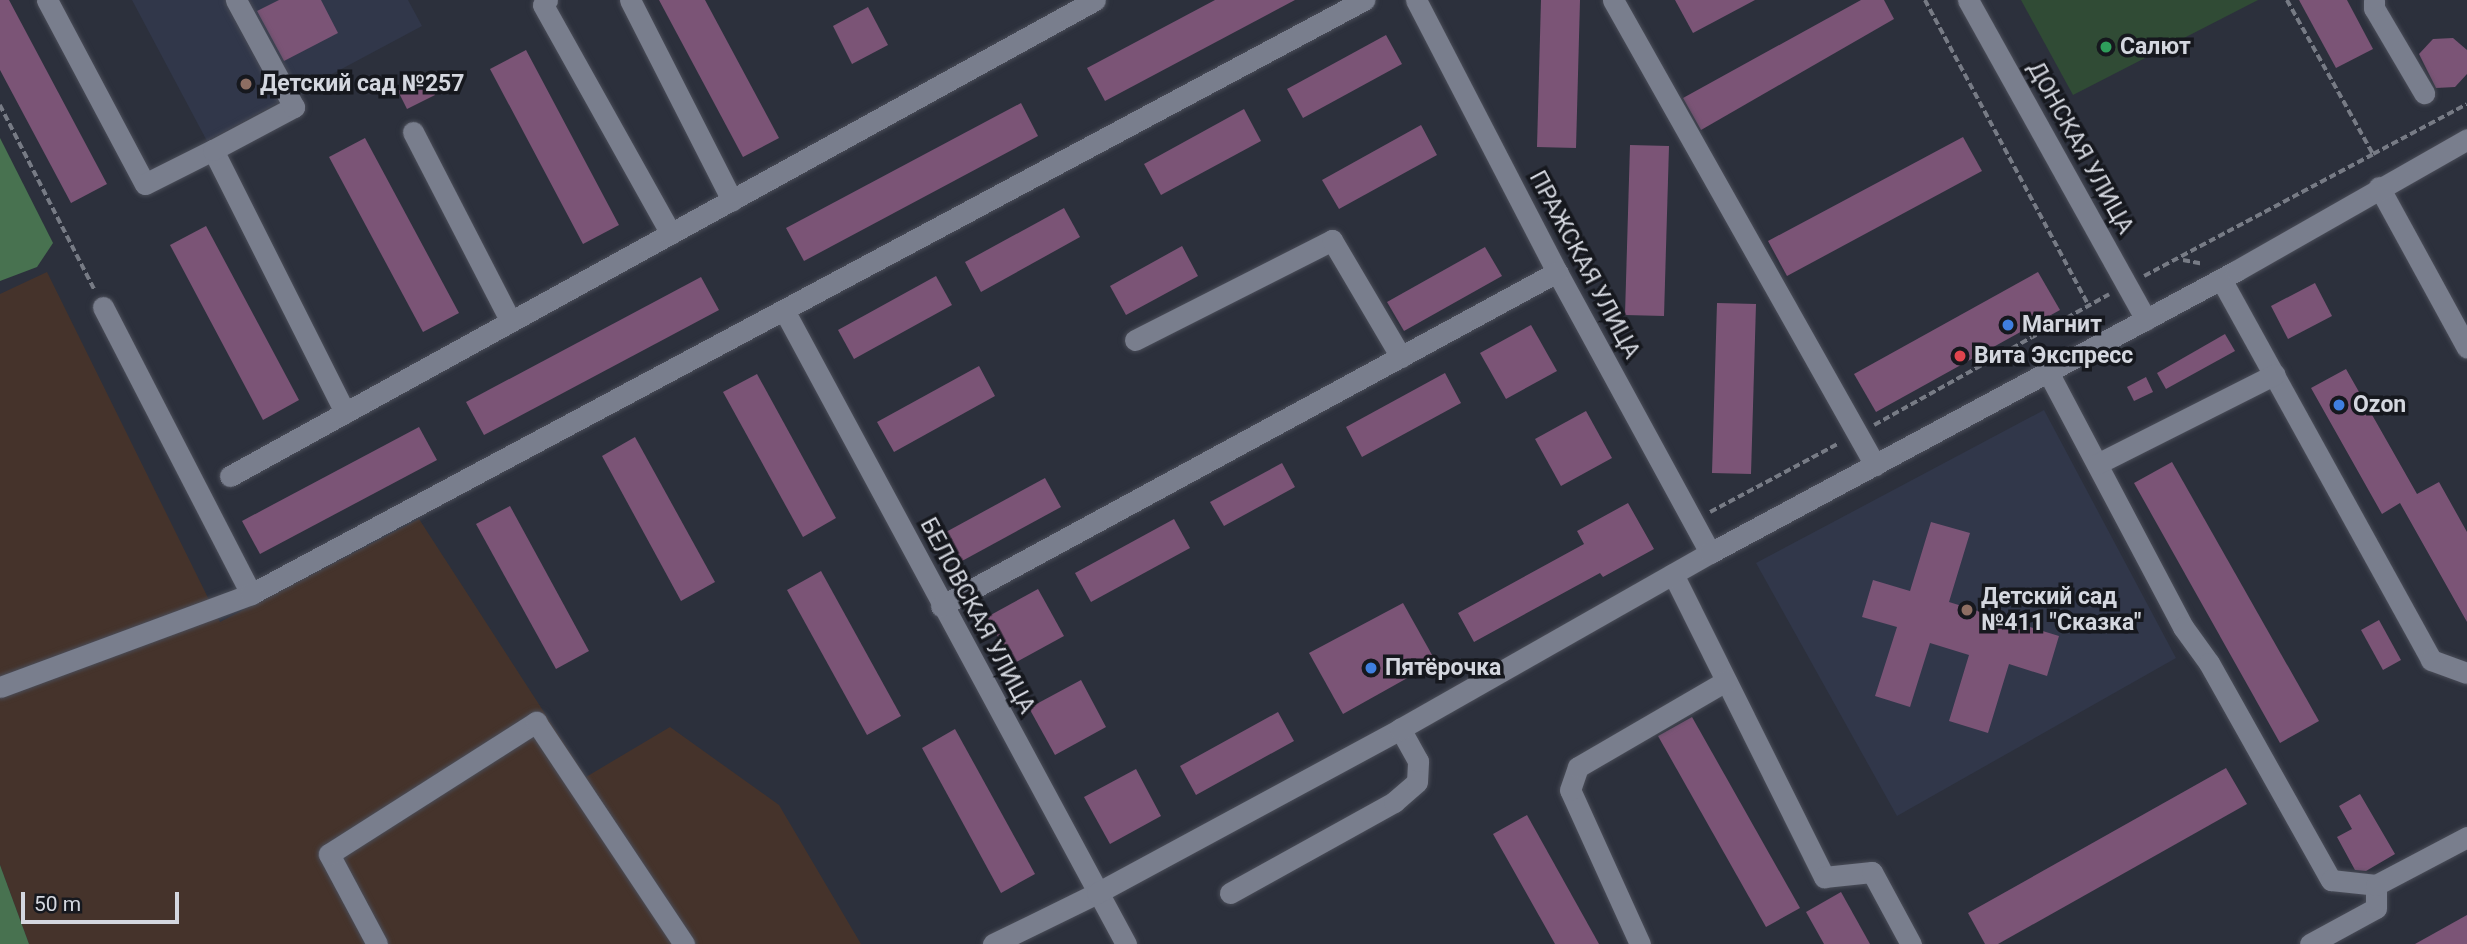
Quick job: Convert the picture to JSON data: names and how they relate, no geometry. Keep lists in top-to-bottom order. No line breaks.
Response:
{"streets":{"street":["ДОНСКАЯ УЛИЦА","ПРАЖСКАЯ УЛИЦА","БЕЛОВСКАЯ УЛИЦА"]},"places":["Салют","Детский сад №257","Магнит","Вита Экспресс","Ozon","Детский сад №411 \"Сказка\"","Пятёрочка"],"scale_bar":"50 m"}
